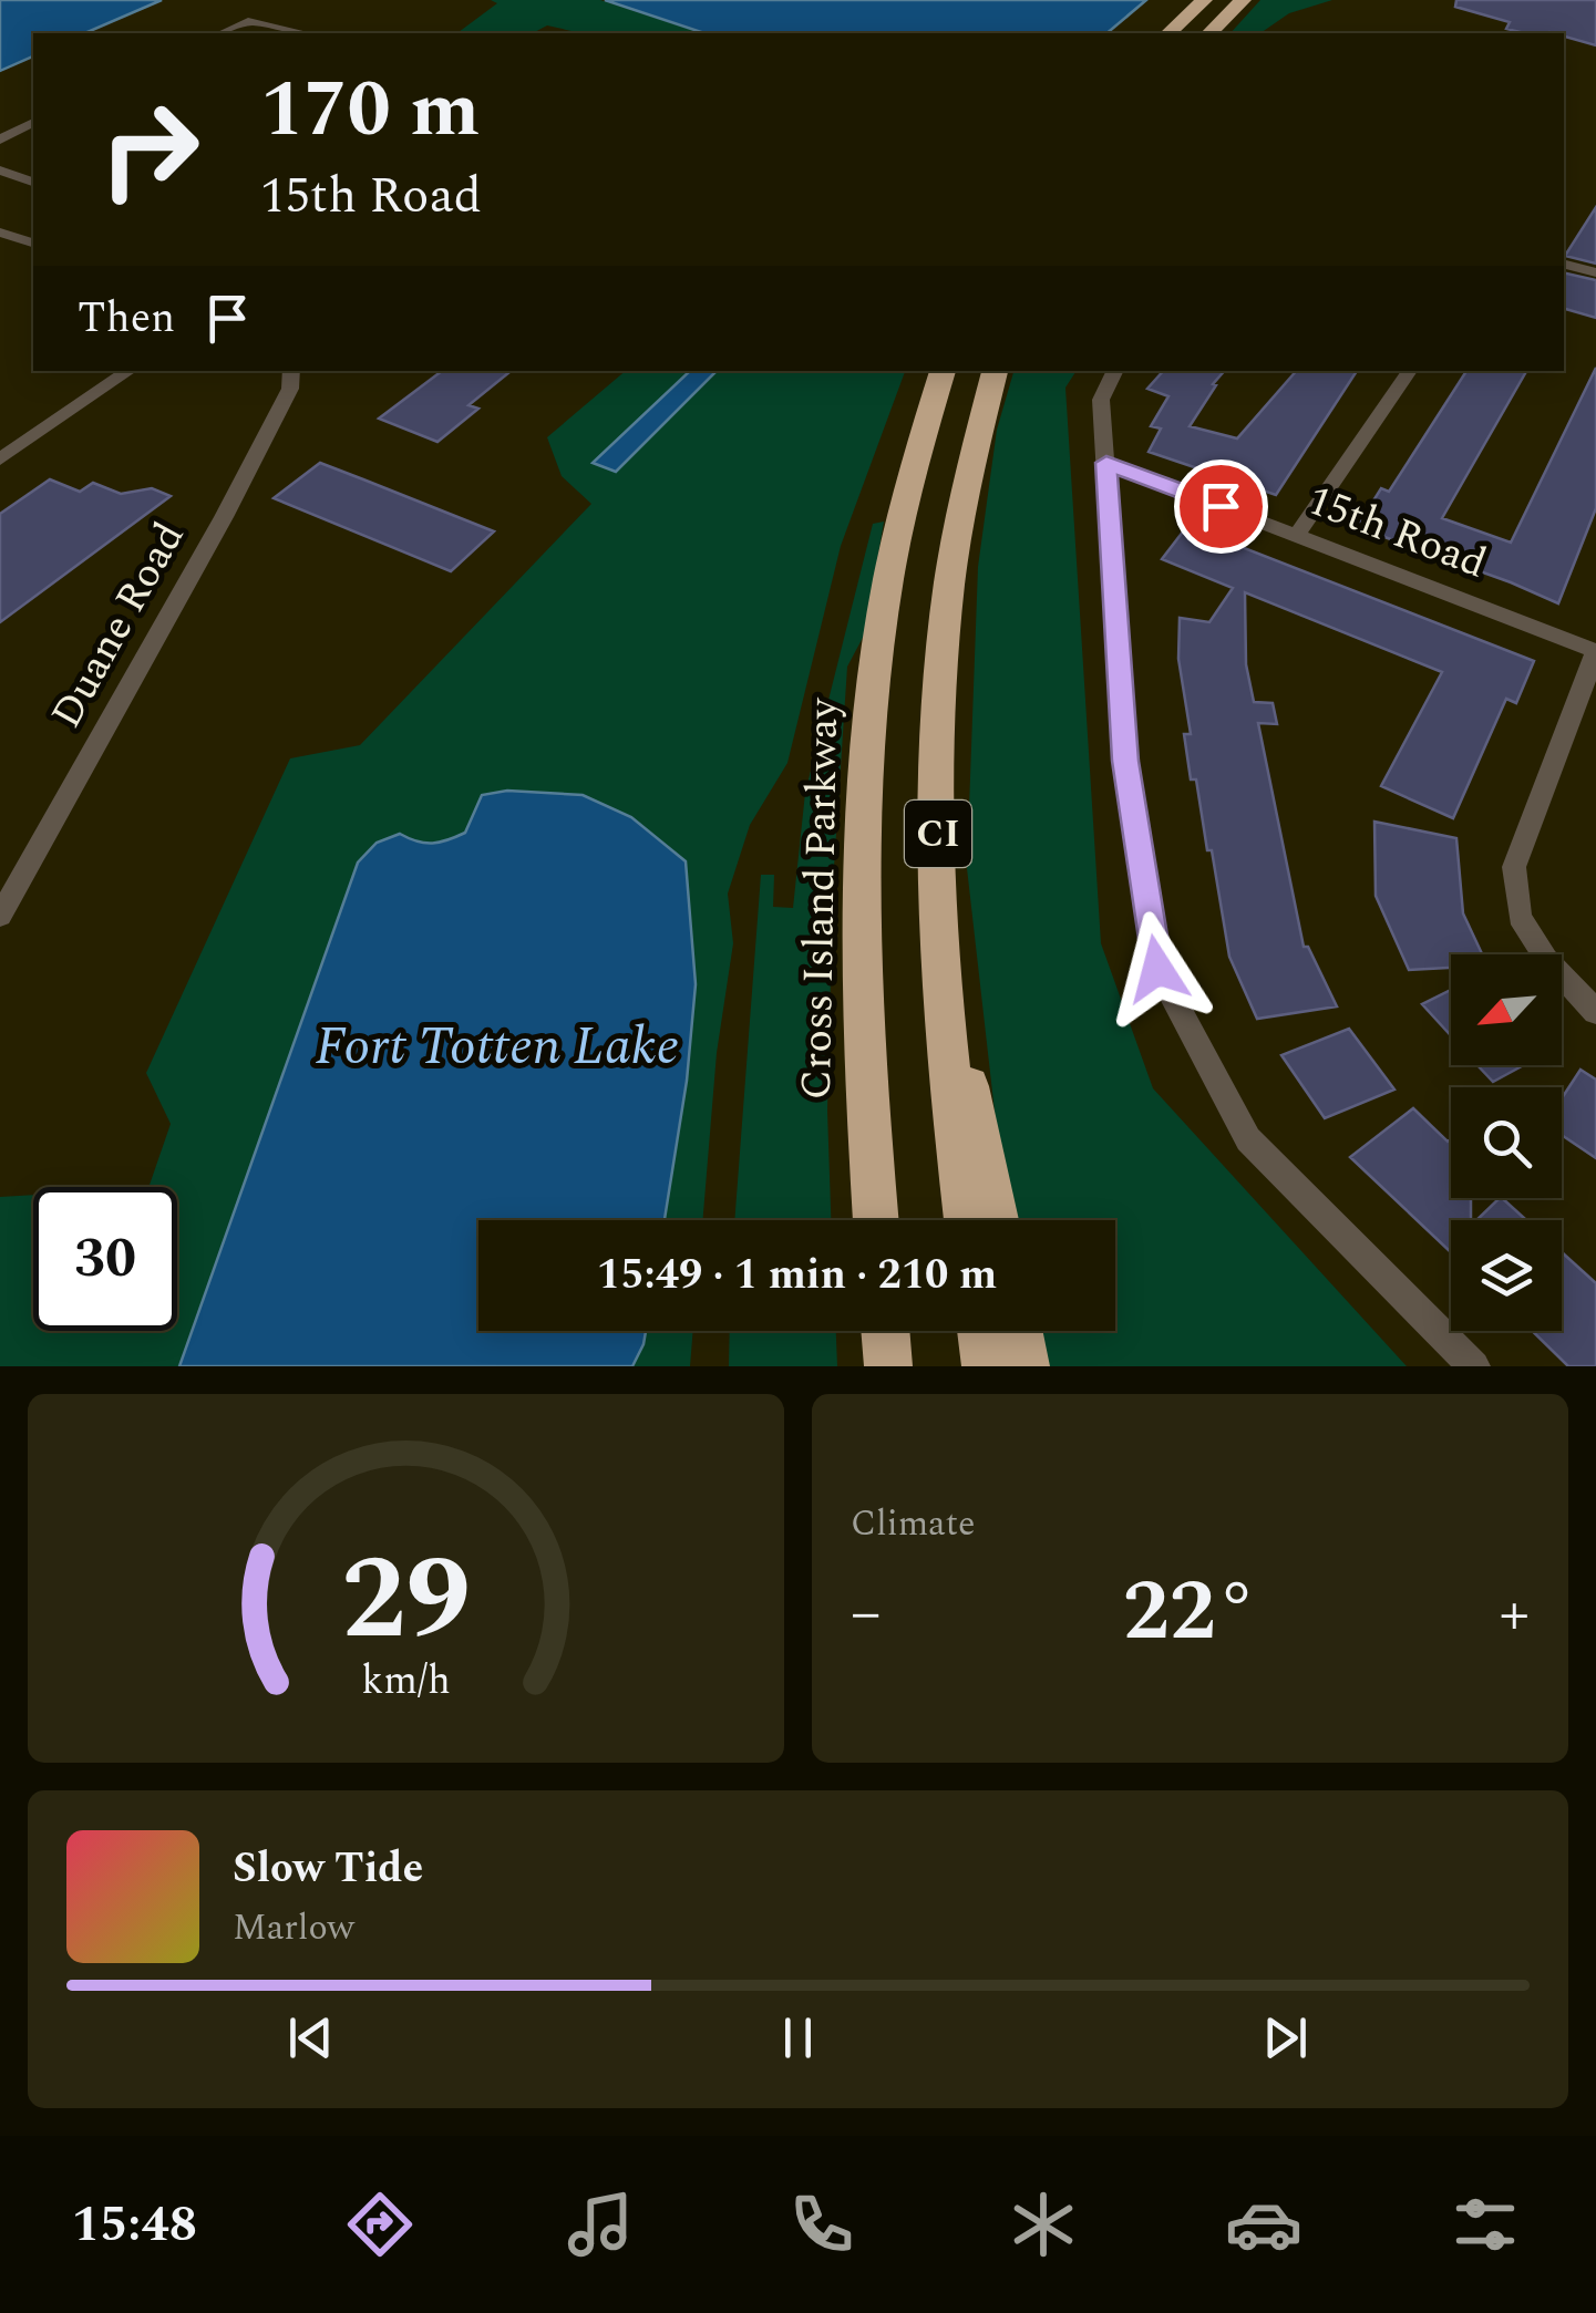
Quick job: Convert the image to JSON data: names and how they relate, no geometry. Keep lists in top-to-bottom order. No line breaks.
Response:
{"streets":{"highway":["CI","Cross Island Parkway"],"street":["15th Road","Duane Road"]},"water":["Fort Totten Lake"],"north":"bottom left","page":{"turn":["170 m","15th Road"],"then":"Then","limit":"30","trip":"15:49 · 1 min · 210 m","tile":"Climate","heat":["−","22°","+"],"song":["Slow Tide","Marlow"],"tabs":"15:48","gauge":["29","km/h"]}}
